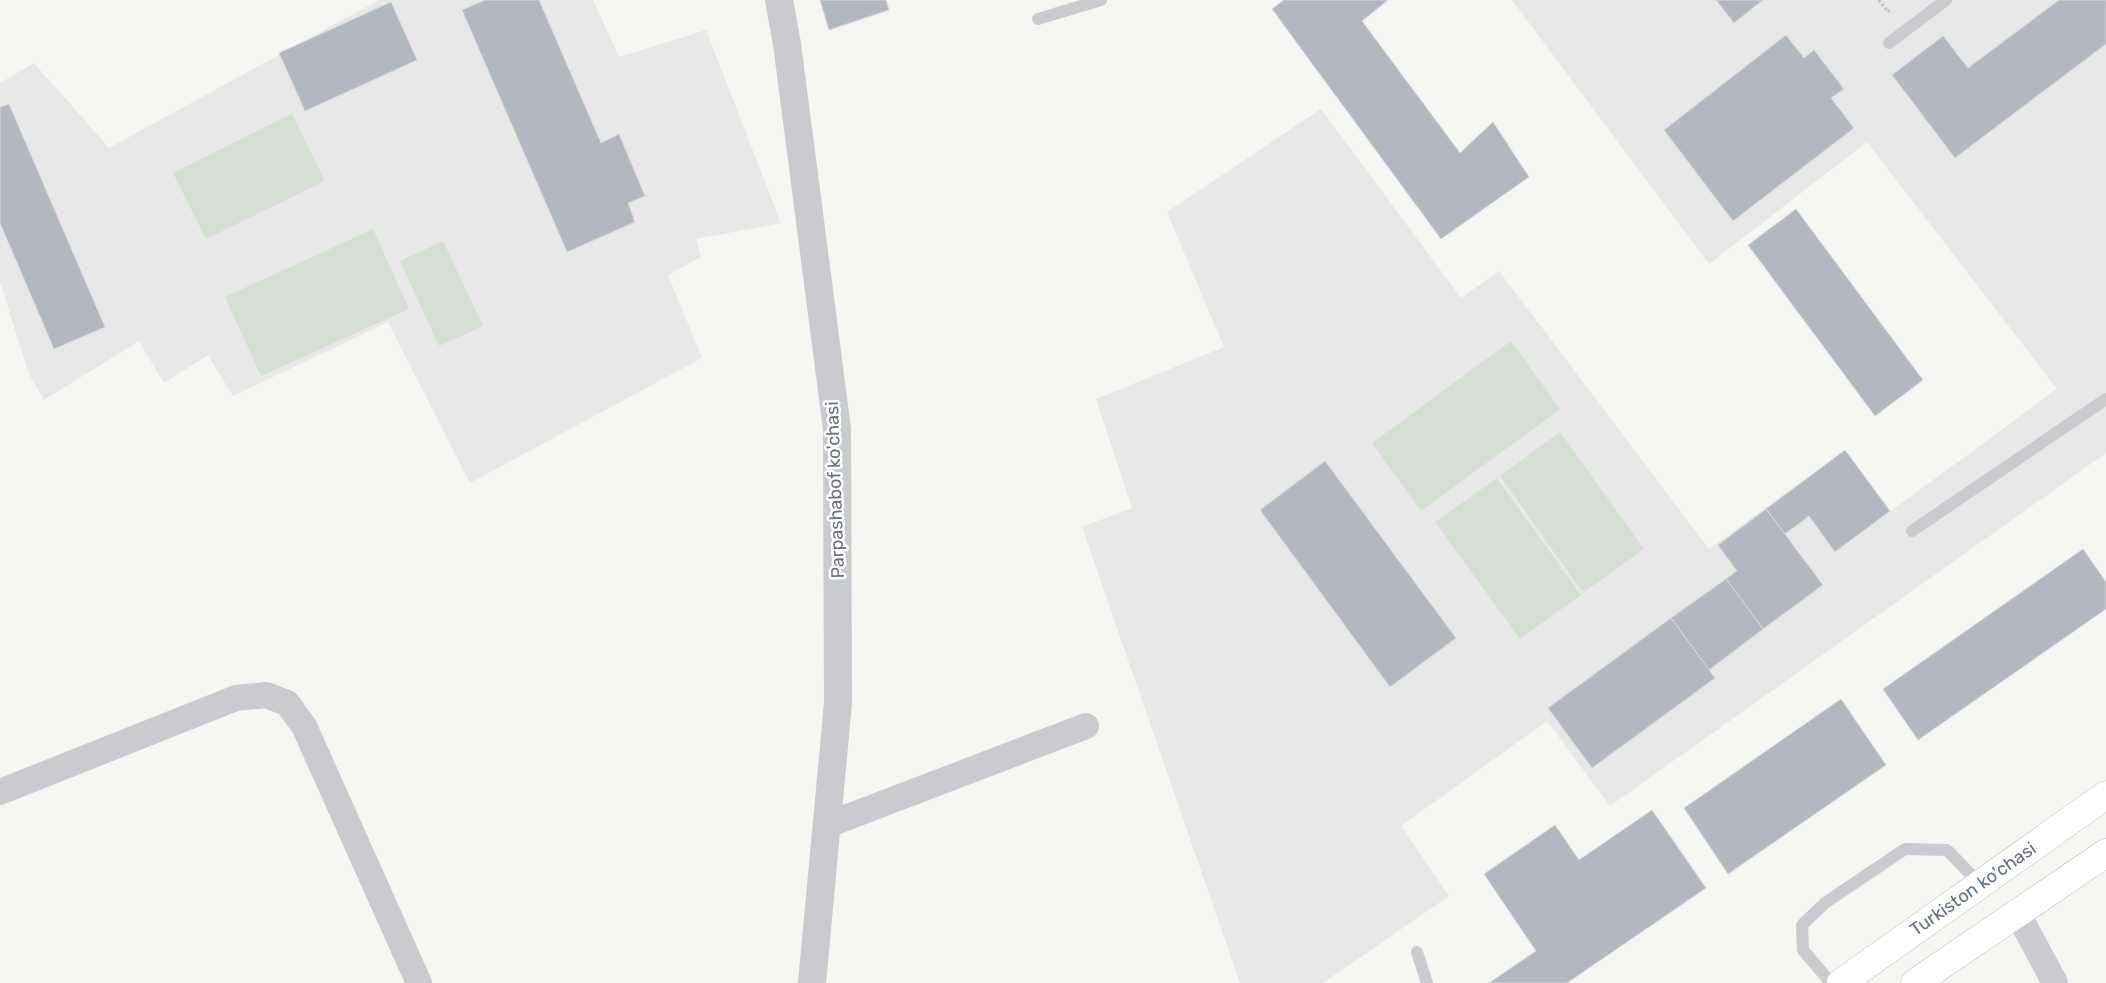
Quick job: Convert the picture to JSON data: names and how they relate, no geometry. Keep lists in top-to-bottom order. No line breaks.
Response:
{"streets":{"main road":["Turkiston ko'chasi"],"street":["Parpashabof ko'chasi"]}}
